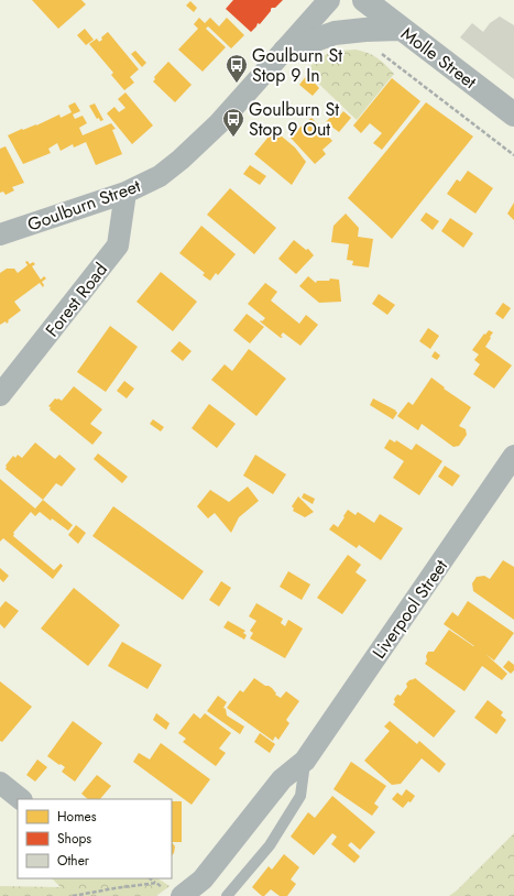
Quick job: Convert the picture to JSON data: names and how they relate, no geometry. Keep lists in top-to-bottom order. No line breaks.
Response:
{"streets":{"street":["Molle Street","Goulburn Street","Forest Road","Liverpool Street"]},"crossings":[["Goulburn Street","Forest Road"]],"places":{"bus stop":["Goulburn St Stop 9 In","Goulburn St Stop 9 Out"]},"legend":["Homes","Shops","Other"]}
